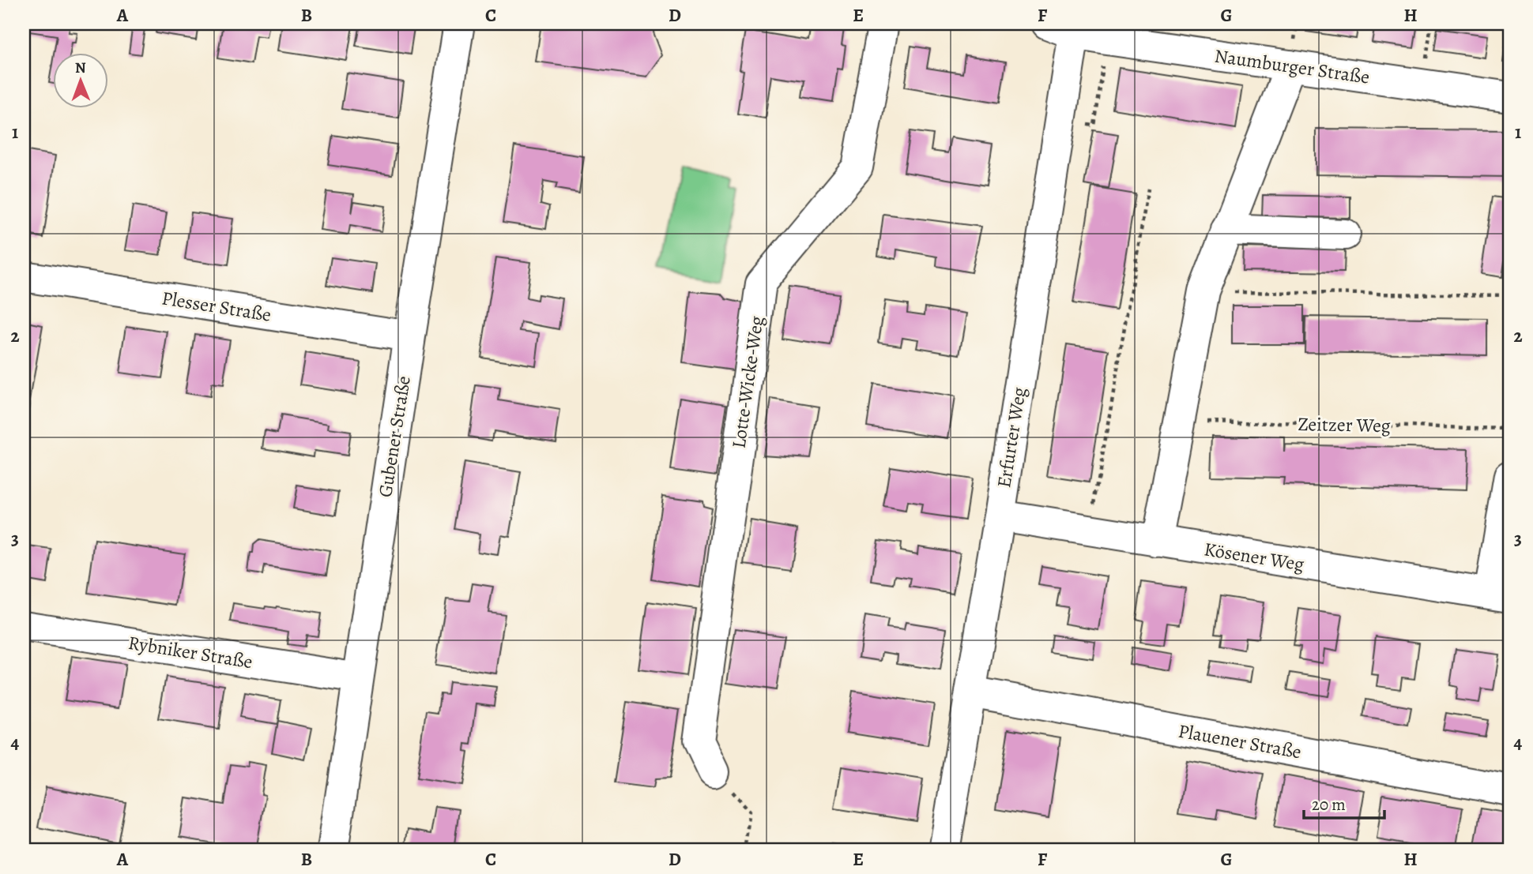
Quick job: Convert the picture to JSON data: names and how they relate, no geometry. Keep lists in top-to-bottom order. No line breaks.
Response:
{"streets":{"street":["Naumburger Straße","Plesser Straße","Lotte-Wicke-Weg","Gubener Straße","Erfurter Weg","Kösener Weg","Rybniker Straße","Plauener Straße"],"path":["Zeitzer Weg"]},"crossings":[["Naumburger Straße","Erfurter Weg"],["Plesser Straße","Gubener Straße"],["Gubener Straße","Rybniker Straße"],["Erfurter Weg","Kösener Weg"],["Erfurter Weg","Plauener Straße"]],"scale_bar":"20 m","north":"top","grid":{"columns":["A","B","C","D","E","F","G","H"],"rows":["1","2","3","4"]}}
